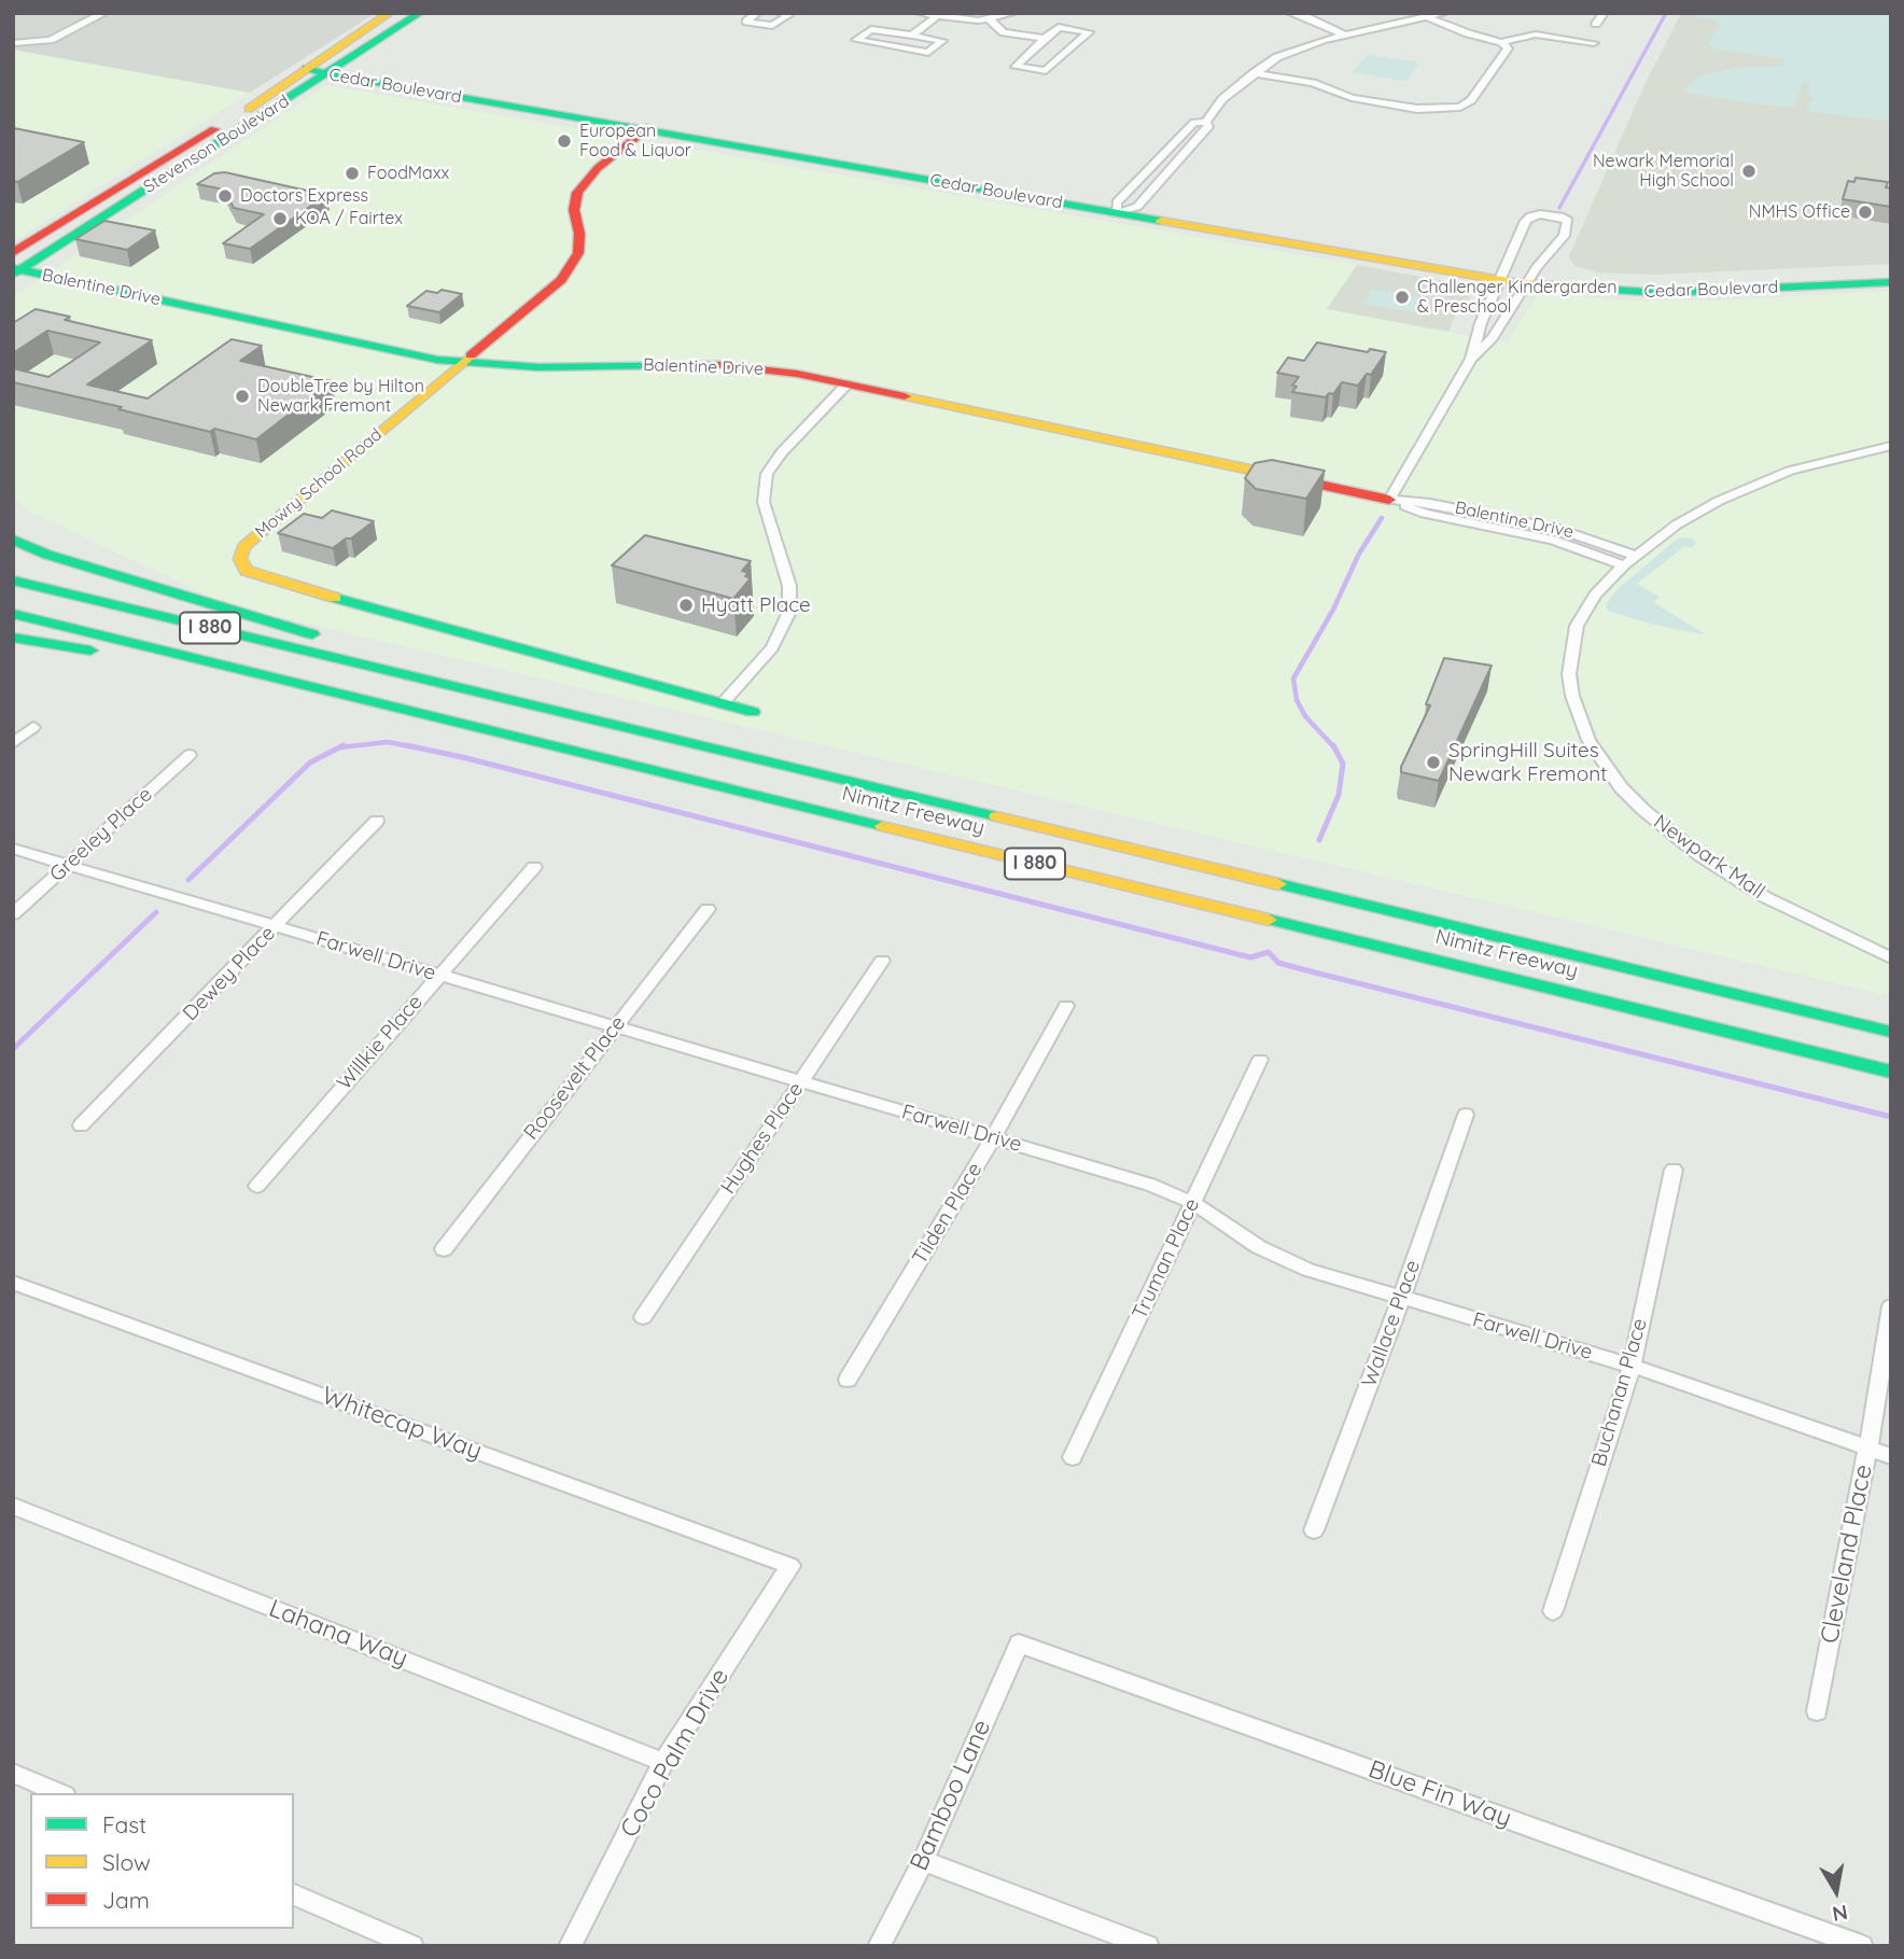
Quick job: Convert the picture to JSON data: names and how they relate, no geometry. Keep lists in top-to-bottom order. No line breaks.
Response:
{"streets":{"main road":["Cedar Boulevard","Stevenson Boulevard","Balentine Drive","Mowry School Road","I 880","Nimitz Freeway"],"street":["Greeley Place","Newpark Mall","Farwell Drive","Dewey Place","Willkie Place","Roosevelt Place","Hughes Place","Tilden Place","Truman Place","Wallace Place","Buchanan Place","Whitecap Way","Cleveland Place","Lahana Way","Coco Palm Drive","Blue Fin Way","Bamboo Lane"]},"crossings":[["Cedar Boulevard","Stevenson Boulevard"],["Cedar Boulevard","Mowry School Road"],["Stevenson Boulevard","Balentine Drive"],["Balentine Drive","Mowry School Road"],["Balentine Drive","Newpark Mall"],["Greeley Place","Farwell Drive"],["Farwell Drive","Dewey Place"],["Farwell Drive","Willkie Place"],["Farwell Drive","Roosevelt Place"],["Farwell Drive","Hughes Place"],["Farwell Drive","Tilden Place"],["Farwell Drive","Truman Place"],["Farwell Drive","Wallace Place"],["Farwell Drive","Buchanan Place"],["Farwell Drive","Cleveland Place"],["Whitecap Way","Coco Palm Drive"],["Lahana Way","Coco Palm Drive"],["Blue Fin Way","Bamboo Lane"]],"places":["European Food & Liquor","Newark Memorial High School","FoodMaxx","Doctors Express","NMHS Office","KOA / Fairtex","Challenger Kindergarden & Preschool","DoubleTree by Hilton Newark Fremont","Hyatt Place","SpringHill Suites Newark Fremont"],"legend":["Fast","Slow","Jam"],"north":"bottom"}
